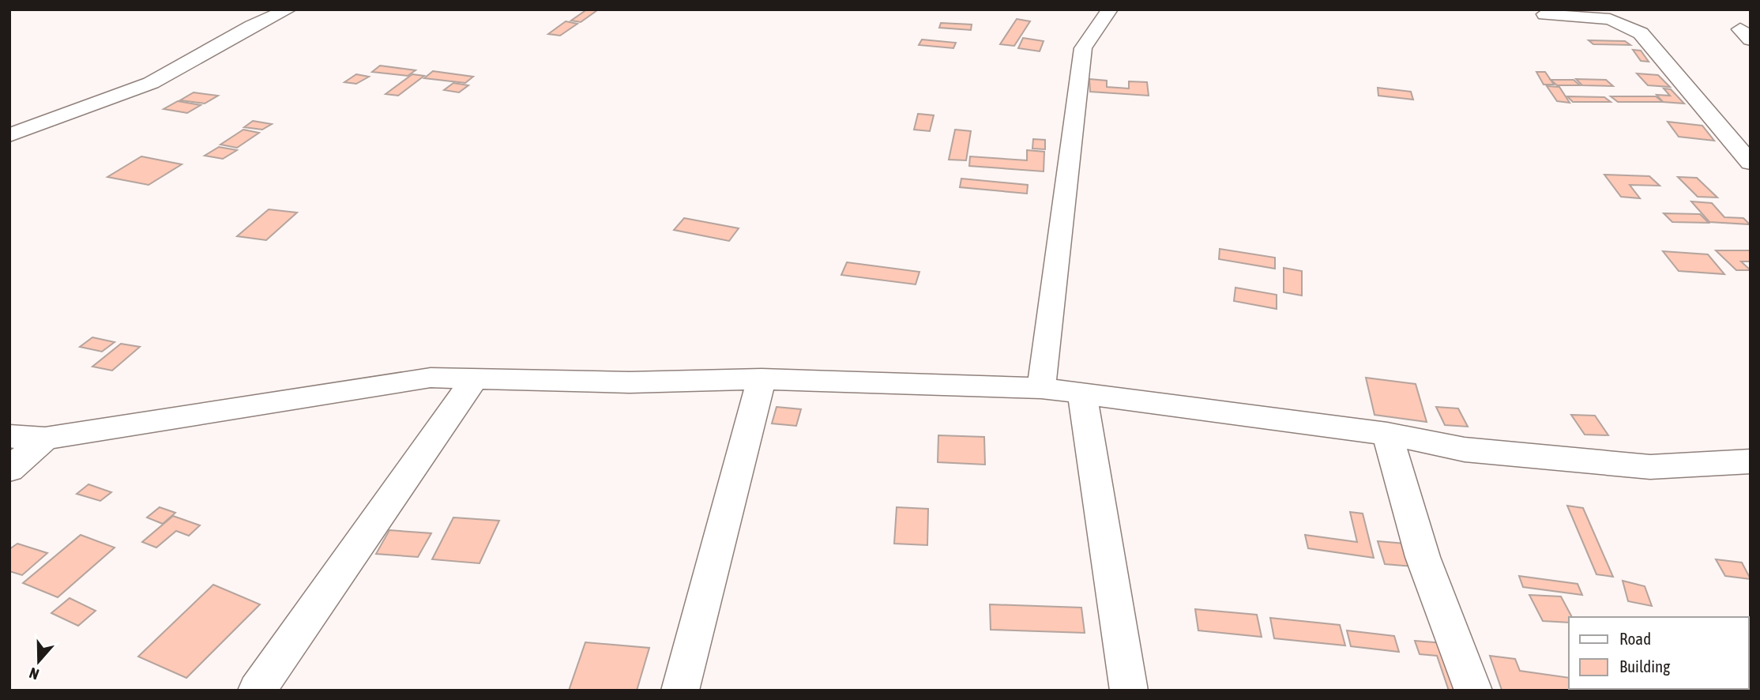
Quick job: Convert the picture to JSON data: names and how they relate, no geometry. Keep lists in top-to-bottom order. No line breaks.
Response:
{"legend":["Road","Building"],"north":"bottom"}
